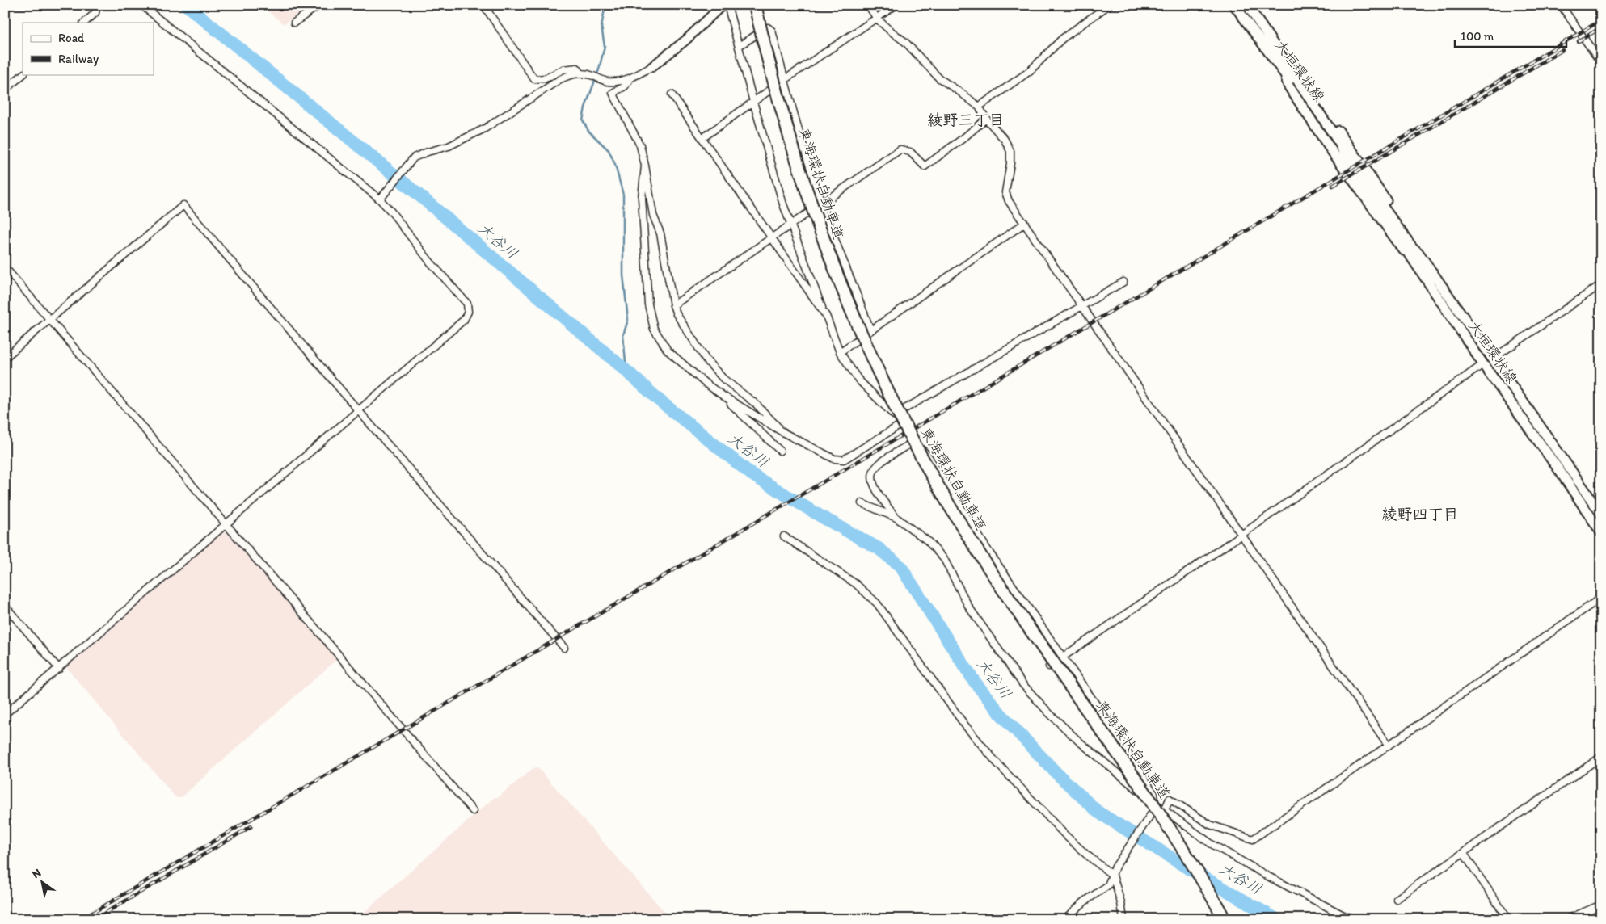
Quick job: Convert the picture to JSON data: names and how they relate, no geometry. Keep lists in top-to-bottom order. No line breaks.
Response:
{"streets":{"highway":["東海環状自動車道"],"main road":["大垣環状線"]},"districts":["綾野三丁目","綾野四丁目"],"water":["大谷川"],"legend":["Road","Railway"],"scale_bar":"100 m","north":"top left"}
